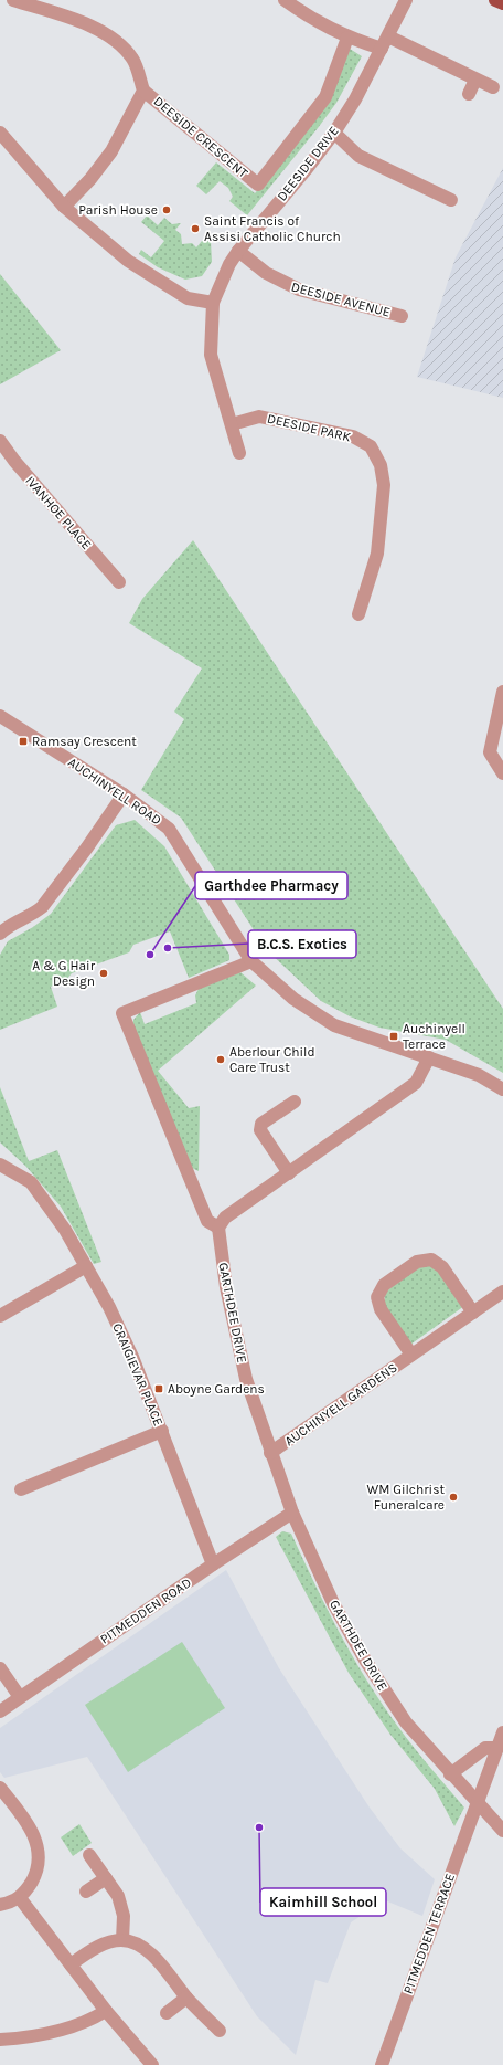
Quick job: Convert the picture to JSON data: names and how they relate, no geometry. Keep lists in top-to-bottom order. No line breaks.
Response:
{"streets":{"street":["DEESIDE CRESCENT","DEESIDE DRIVE","DEESIDE AVENUE","DEESIDE PARK","IVANHOE PLACE","AUCHINYELL ROAD","GARTHDEE DRIVE","CRAIGIEVAR PLACE","AUCHINYELL GARDENS","PITMEDDEN ROAD","PITMEDDEN TERRACE"]},"crossings":[["DEESIDE DRIVE","DEESIDE AVENUE"],["DEESIDE DRIVE","DEESIDE PARK"],["GARTHDEE DRIVE","AUCHINYELL GARDENS"],["GARTHDEE DRIVE","PITMEDDEN ROAD"],["GARTHDEE DRIVE","PITMEDDEN TERRACE"],["CRAIGIEVAR PLACE","PITMEDDEN ROAD"]],"places":{"other":["Parish House","Saint Francis of Assisi Catholic Church","B.C.S. Exotics","Garthdee Pharmacy","A & G Hair Design","Aberlour Child Care Trust","WM Gilchrist Funeralcare","Kaimhill School"],"transit":["Ramsay Crescent","Auchinyell Terrace","Aboyne Gardens"]}}
